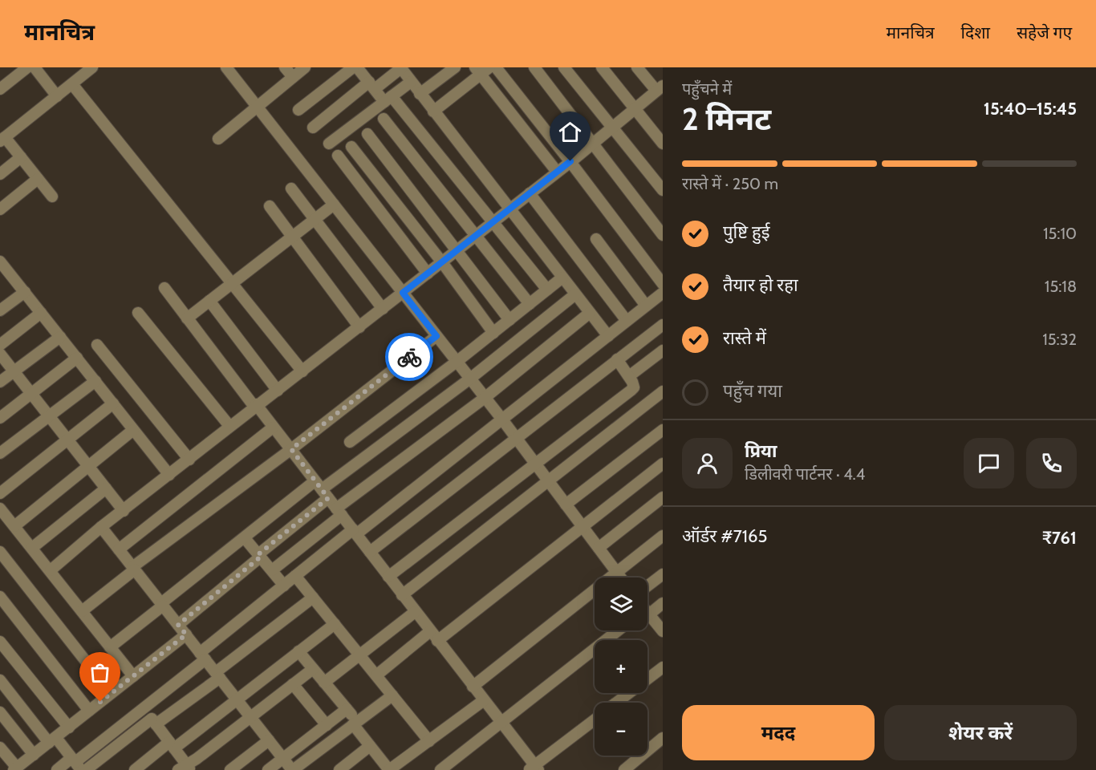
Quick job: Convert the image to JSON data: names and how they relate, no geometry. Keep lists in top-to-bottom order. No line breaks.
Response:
{"page":{"header":"मानचित्र","nav":["मानचित्र","दिशा","सहेजे गए"],"heading":["2 मिनट","पहुँचने में","15:40–15:45"],"panel":["प्रिया","डिलीवरी पार्टनर · 4.4","ऑर्डर #7165","₹761"],"bar":"रास्ते में · 250 m","list":[["पुष्टि हुई","15:10"],["तैयार हो रहा","15:18"],["रास्ते में","15:32"],"पहुँच गया"],"map_buttons":["+","−"],"buttons":["मदद","शेयर करें"]}}
